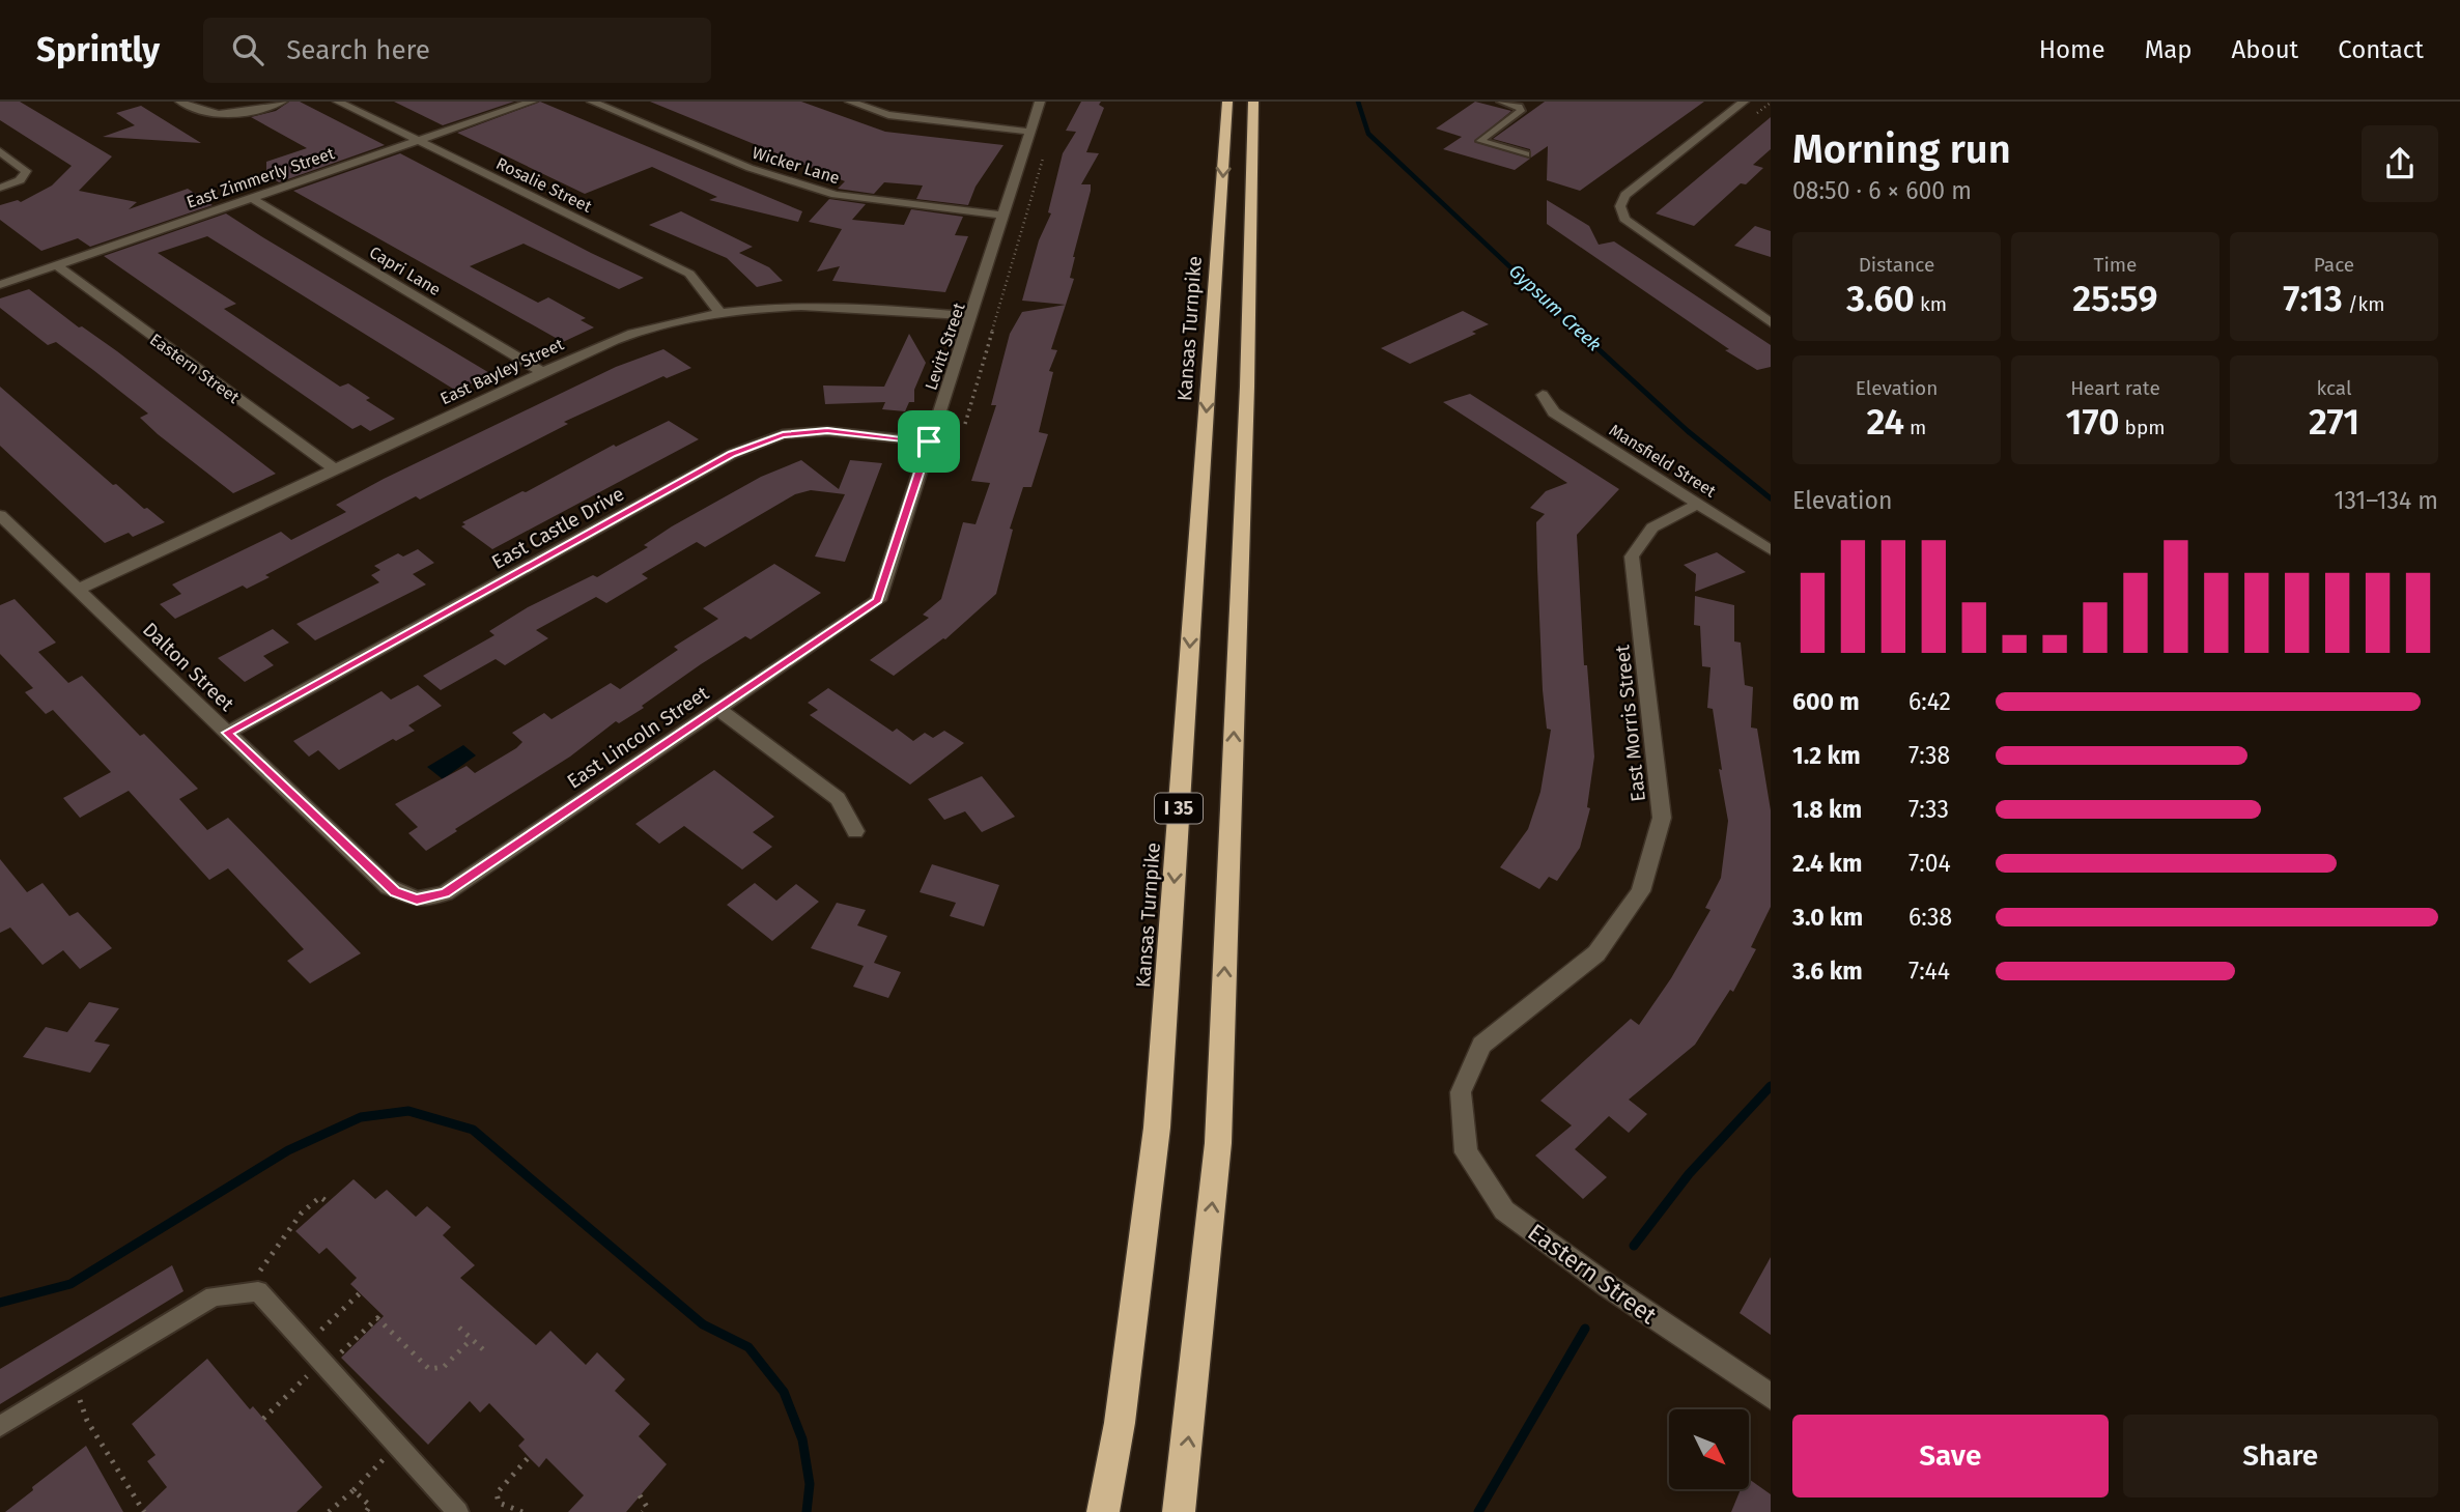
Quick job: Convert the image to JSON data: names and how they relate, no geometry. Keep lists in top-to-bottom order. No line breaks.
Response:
{"streets":{"highway":["Kansas Turnpike","I 35"],"street":["Wicker Lane","East Zimmerly Street","Rosalie Street","Capri Lane","Levitt Street","Eastern Street","East Bayley Street","Mansfield Street","East Castle Drive","Dalton Street","East Morris Street","East Lincoln Street"]},"crossings":[["Wicker Lane","Levitt Street"],["East Zimmerly Street","Rosalie Street"],["East Zimmerly Street","Capri Lane"],["East Zimmerly Street","Eastern Street"],["Rosalie Street","East Bayley Street"],["Capri Lane","East Bayley Street"],["Levitt Street","East Bayley Street"],["Levitt Street","East Castle Drive"],["Levitt Street","East Lincoln Street"],["Eastern Street","East Bayley Street"],["Eastern Street","East Morris Street"],["East Bayley Street","Dalton Street"],["Mansfield Street","East Morris Street"],["East Castle Drive","Dalton Street"],["Dalton Street","East Lincoln Street"]],"water":["Gypsum Creek"],"north":"bottom right","page":{"header":"Sprintly","search":"Search here","nav":["Home","Map","About","Contact"],"heading":["Morning run","08:50 · 6 × 600 m"],"stats":[["Distance","3.60 km"],["Time","25:59"],["Pace","7:13 /km"],["Elevation","24 m"],["Heart rate","170 bpm"],["kcal","271"]],"chart":["Elevation","131–134 m"],"list":[{"name":"600 m","note":"6:42"},{"name":"1.2 km","note":"7:38"},{"name":"1.8 km","note":"7:33"},{"name":"2.4 km","note":"7:04"},{"name":"3.0 km","note":"6:38"},{"name":"3.6 km","note":"7:44"}],"buttons":["Save","Share"]}}
